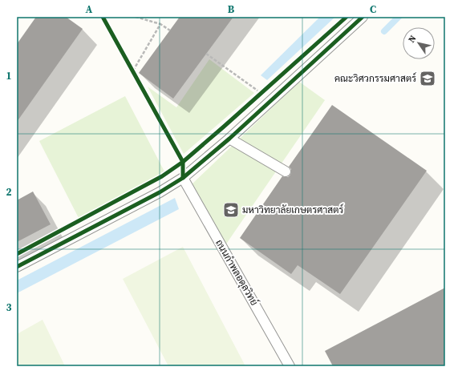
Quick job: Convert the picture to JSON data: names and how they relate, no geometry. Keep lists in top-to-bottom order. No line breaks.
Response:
{"streets":{"lane":["ถนนกำพลอดุลวิทย์"]},"places":{"school or university":["คณะวิศวกรรมศาสตร์","มหาวิทยาลัยเกษตรศาสตร์"]},"north":"top left","grid":{"columns":["A","B","C"],"rows":["1","2","3"]}}
